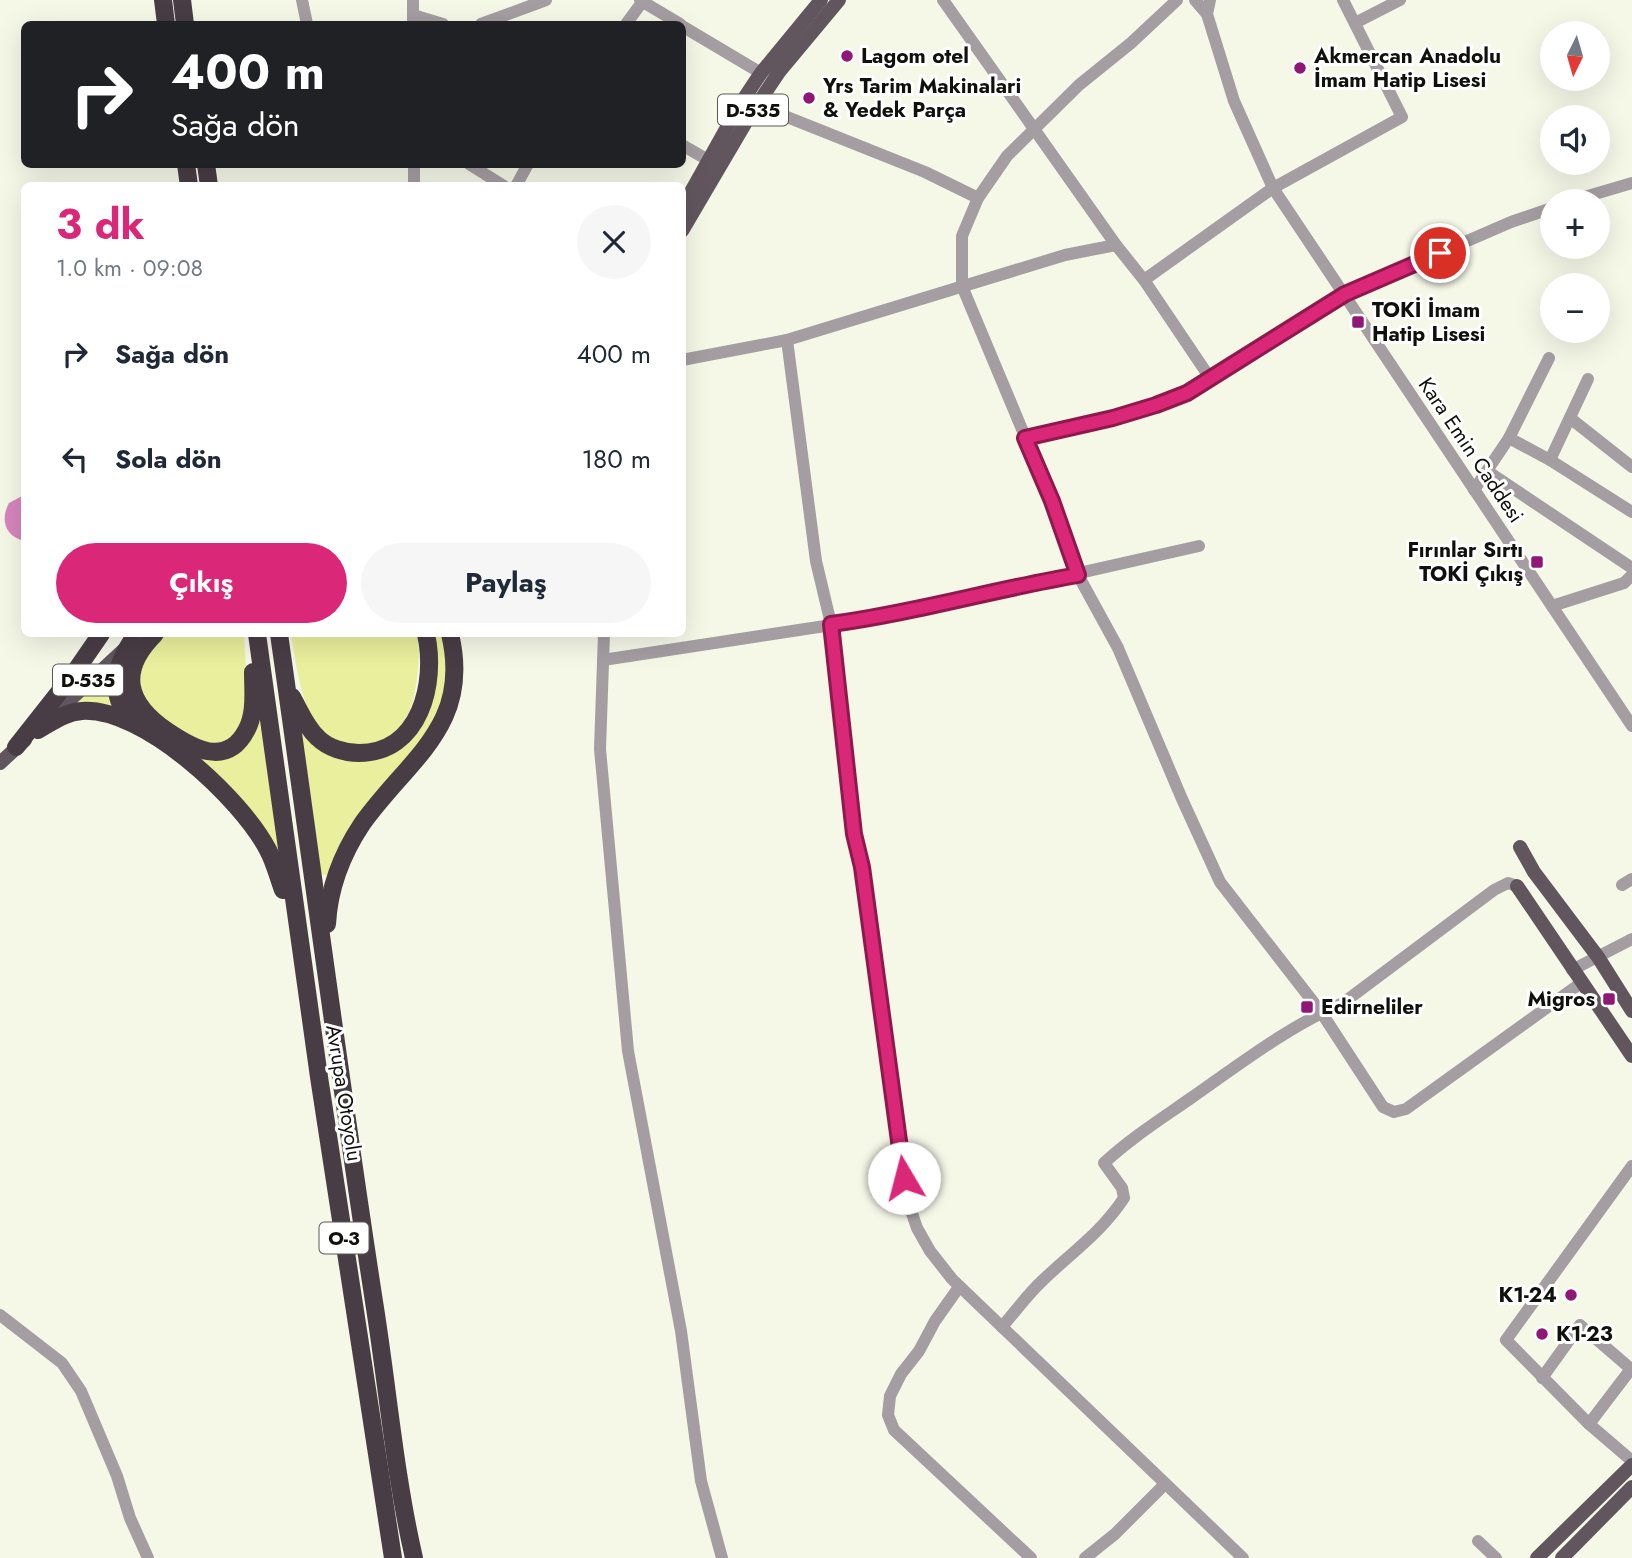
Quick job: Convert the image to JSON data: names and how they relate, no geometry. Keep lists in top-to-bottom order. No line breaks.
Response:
{"streets":{"highway":["Avrupa Otoyolu","O-3"],"main road":["D-535"],"street":["Kara Emin Caddesi"]},"places":{"other":["Lagom otel","Akmercan Anadolu İmam Hatip Lisesi","Yrs Tarim Makinalari & Yedek Parça","K1-24","K1-23"],"transit":["TOKİ İmam Hatip Lisesi","Fırınlar Sırtı TOKİ Çıkış","Migros","Edirneliler"]},"north":"bottom","page":{"map_buttons":["+","−"],"turn":["400 m","Sağa dön"],"heading":["3 dk","1.0 km · 09:08"],"list":[{"name":"Sağa dön","value":"400 m"},{"name":"Sola dön","value":"180 m"}],"buttons":["Çıkış","Paylaş"]}}
